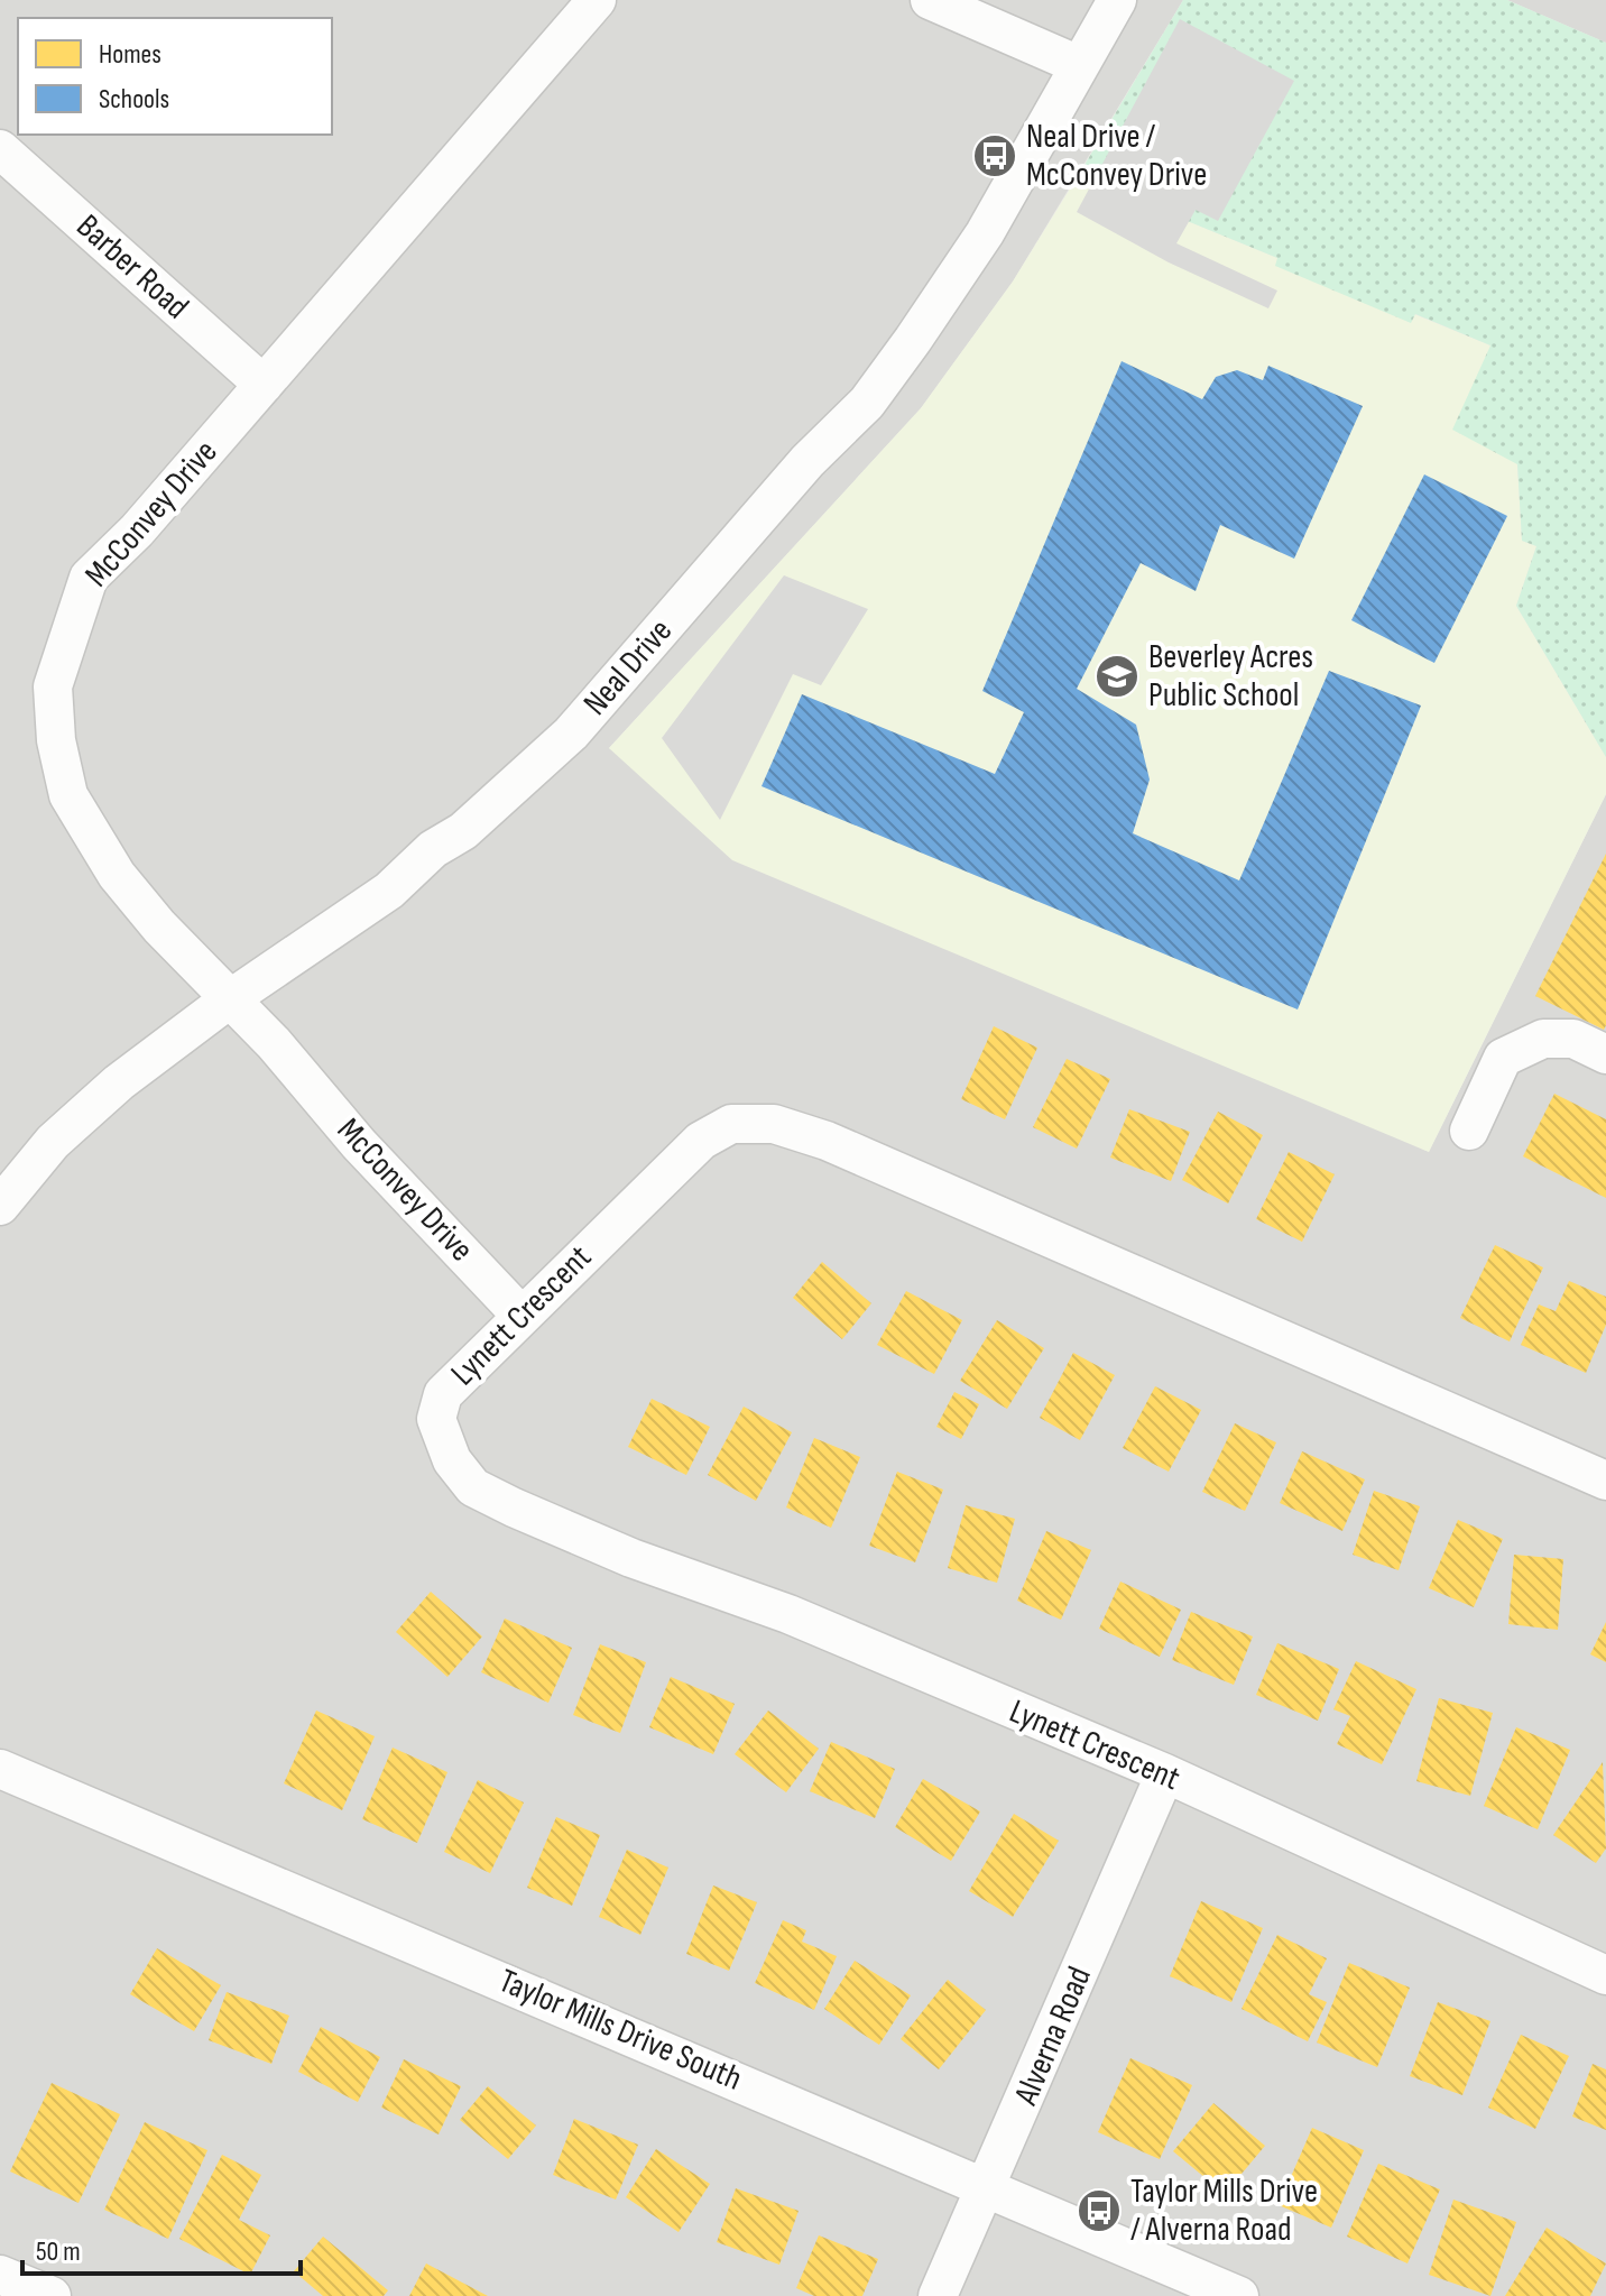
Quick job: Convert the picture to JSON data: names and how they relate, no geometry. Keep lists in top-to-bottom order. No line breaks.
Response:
{"streets":{"street":["Barber Road","McConvey Drive","Neal Drive","Lynett Crescent","Taylor Mills Drive South","Alverna Road"]},"crossings":[["Barber Road","McConvey Drive"],["McConvey Drive","Neal Drive"],["McConvey Drive","Lynett Crescent"],["Lynett Crescent","Alverna Road"],["Taylor Mills Drive South","Alverna Road"]],"places":{"bus stop":["Neal Drive / McConvey Drive","Taylor Mills Drive / Alverna Road"],"school or university":["Beverley Acres Public School"]},"legend":["Homes","Schools"],"scale_bar":"50 m"}
